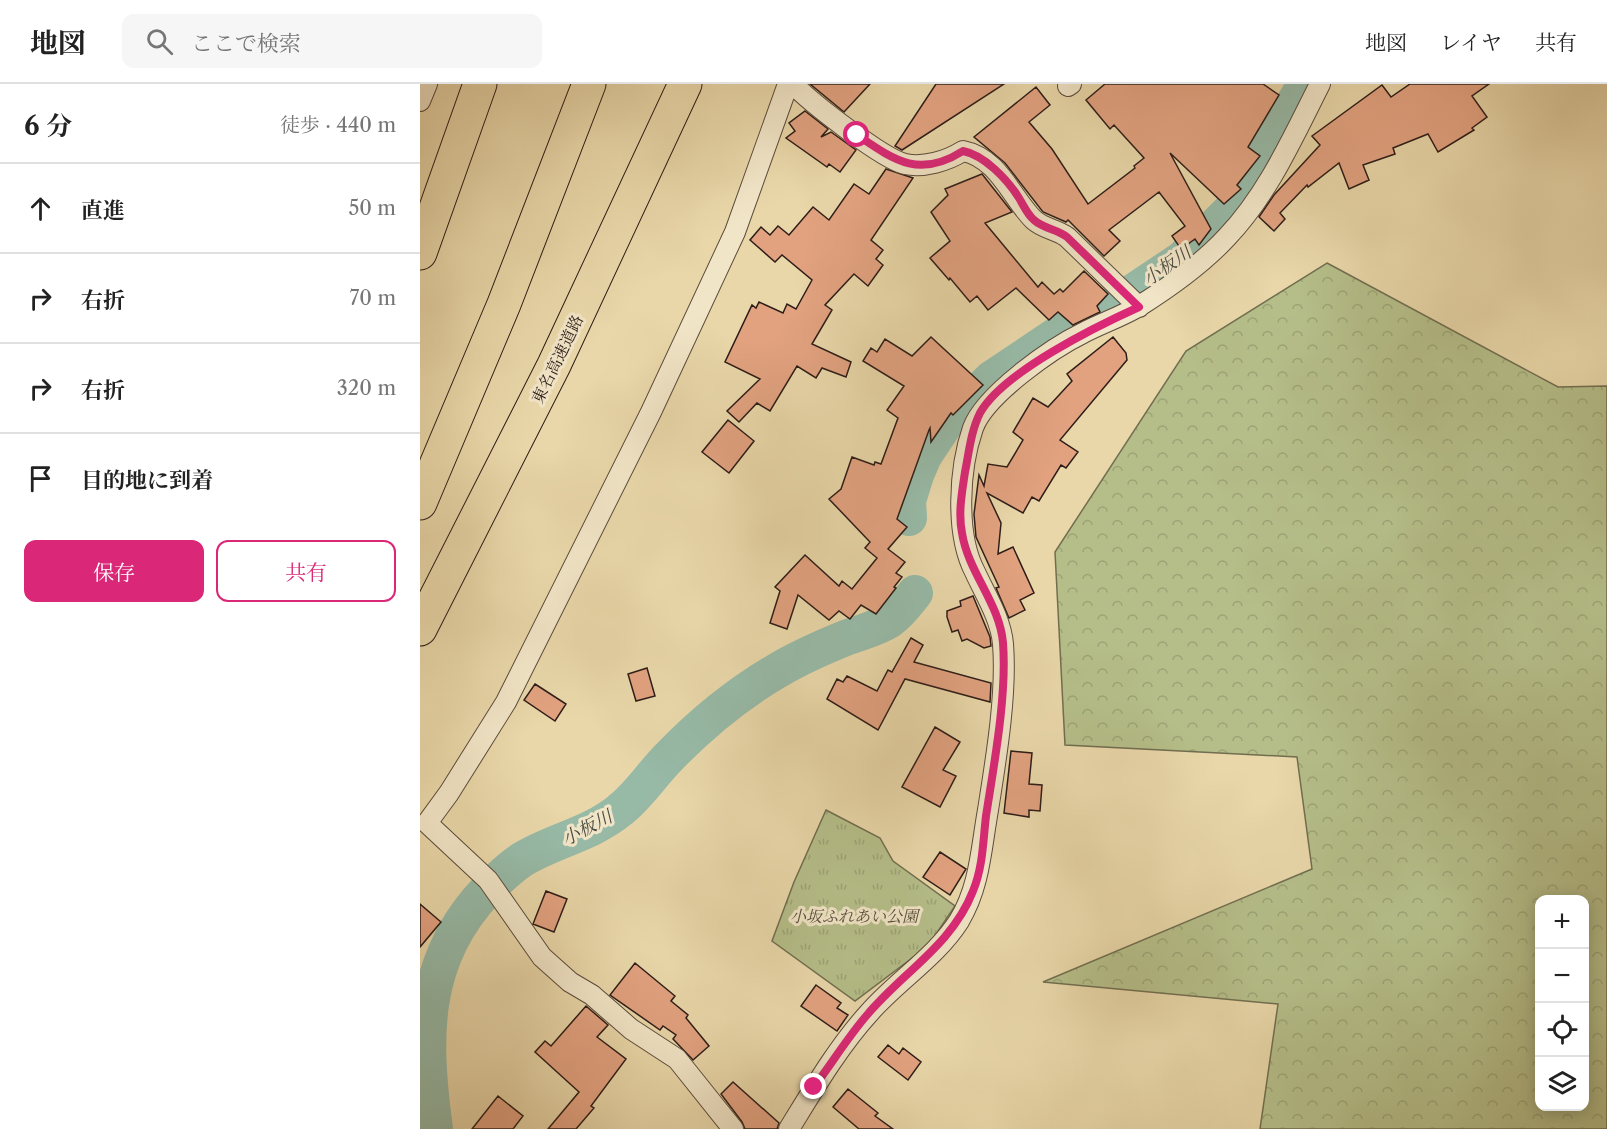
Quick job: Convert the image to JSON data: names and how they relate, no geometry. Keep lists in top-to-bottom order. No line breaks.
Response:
{"streets":{"highway":["東名高速道路"]},"water":["小板川"],"parks":["小坂ふれあい公園"],"page":{"header":"地図","search":"ここで検索","nav":["地図","レイヤ","共有"],"heading":["6 分","徒歩 · 440 m"],"list":[["直進","50 m"],["右折","70 m"],["右折","320 m"],"目的地に到着"],"buttons":["保存","共有"],"map_buttons":["+","−"]}}
